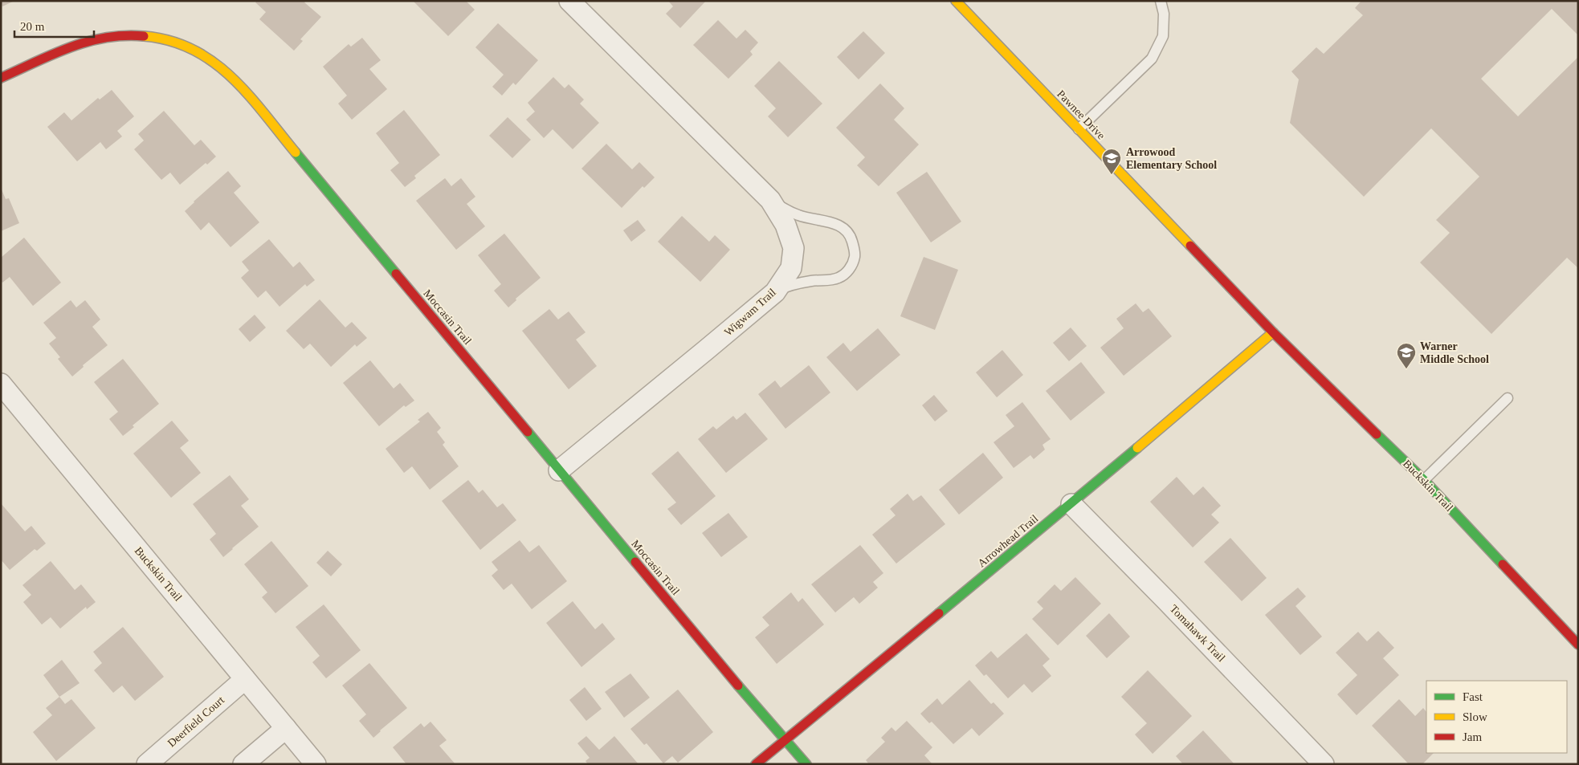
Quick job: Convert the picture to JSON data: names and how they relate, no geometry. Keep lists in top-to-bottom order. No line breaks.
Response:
{"streets":{"street":["Pawnee Drive","Wigwam Trail","Moccasin Trail","Buckskin Trail","Arrowhead Trail","Tomahawk Trail","Deerfield Court"]},"crossings":[["Pawnee Drive","Buckskin Trail"],["Pawnee Drive","Arrowhead Trail"],["Wigwam Trail","Moccasin Trail"],["Moccasin Trail","Arrowhead Trail"],["Buckskin Trail","Arrowhead Trail"],["Buckskin Trail","Deerfield Court"],["Arrowhead Trail","Tomahawk Trail"]],"places":{"school or university":["Arrowood Elementary School","Warner Middle School"]},"legend":["Fast","Slow","Jam"],"scale_bar":"20 m"}
